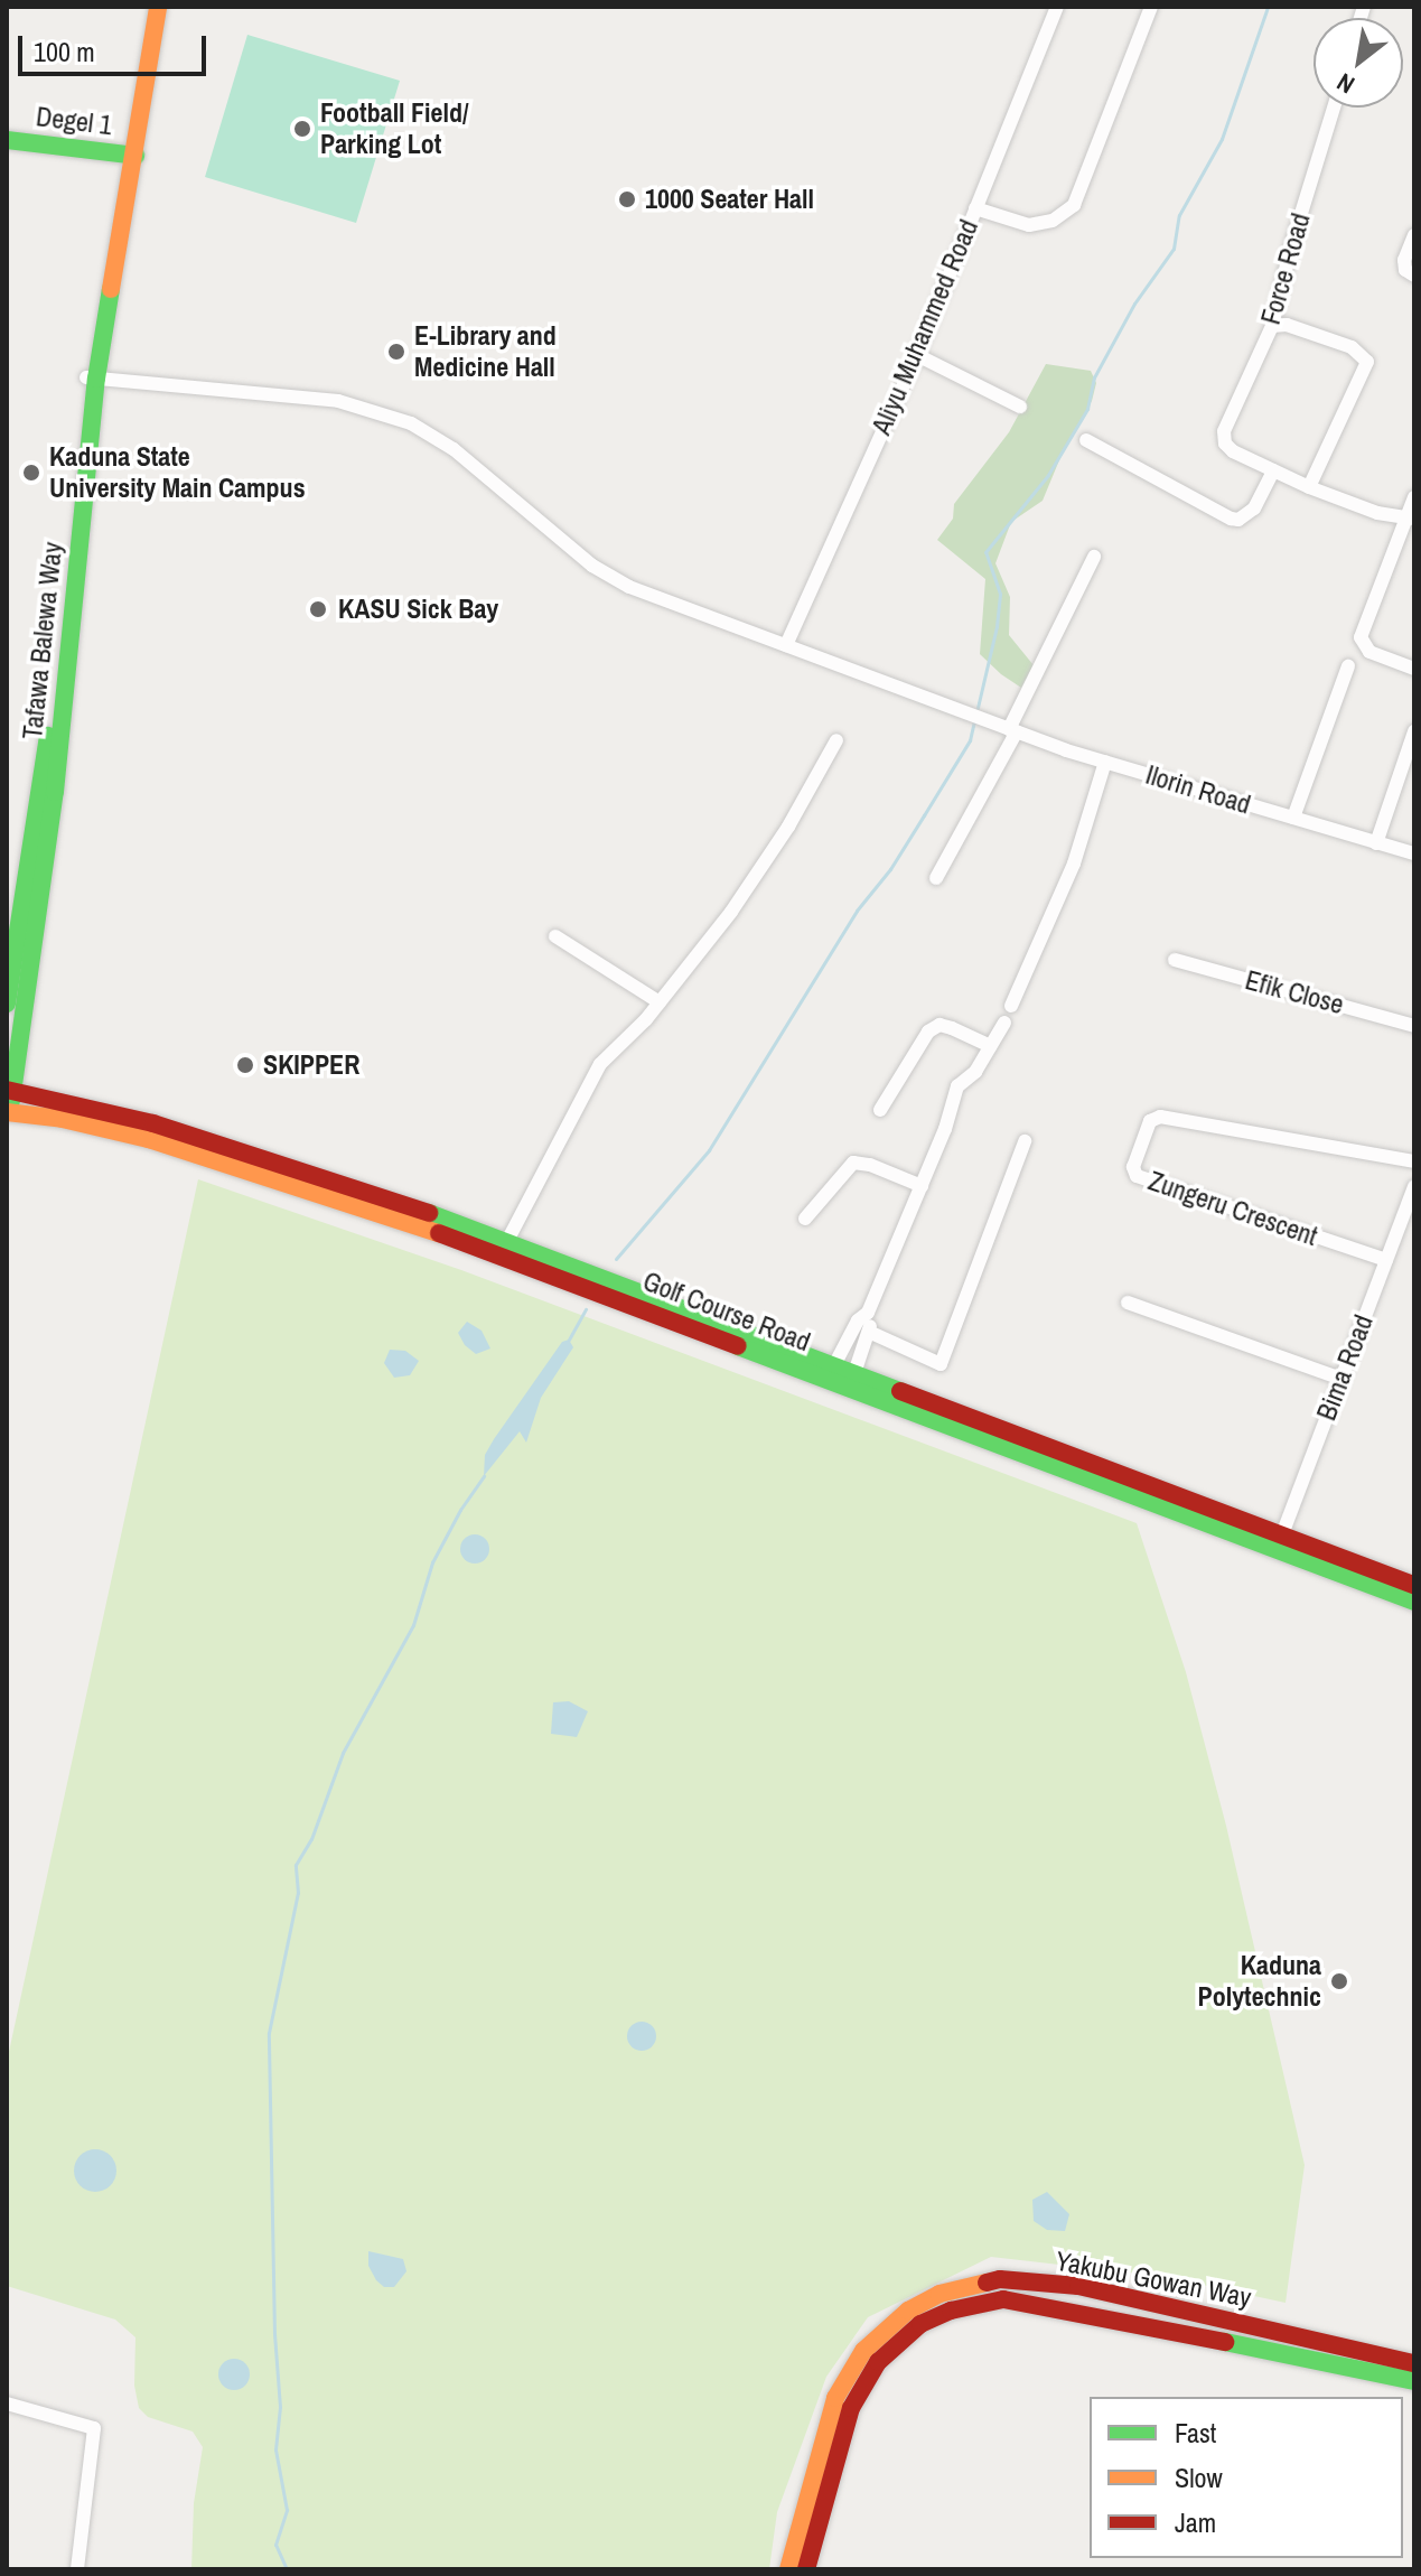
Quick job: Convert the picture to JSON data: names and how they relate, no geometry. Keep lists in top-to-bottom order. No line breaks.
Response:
{"streets":{"street":["Degel 1","Force Road","Aliyu Muhammed Road","Tafawa Balewa Way","Ilorin Road","Efik Close","Zungeru Crescent","Golf Course Road","Bima Road","Yakubu Gowan Way"]},"crossings":[["Degel 1","Tafawa Balewa Way"],["Aliyu Muhammed Road","Ilorin Road"],["Tafawa Balewa Way","Ilorin Road"],["Tafawa Balewa Way","Golf Course Road"],["Zungeru Crescent","Bima Road"],["Golf Course Road","Bima Road"]],"places":["Football Field/ Parking Lot","1000 Seater Hall","E-Library and Medicine Hall","Kaduna State University Main Campus","KASU Sick Bay","SKIPPER","Kaduna Polytechnic"],"legend":["Fast","Slow","Jam"],"scale_bar":"100 m","north":"bottom left"}
